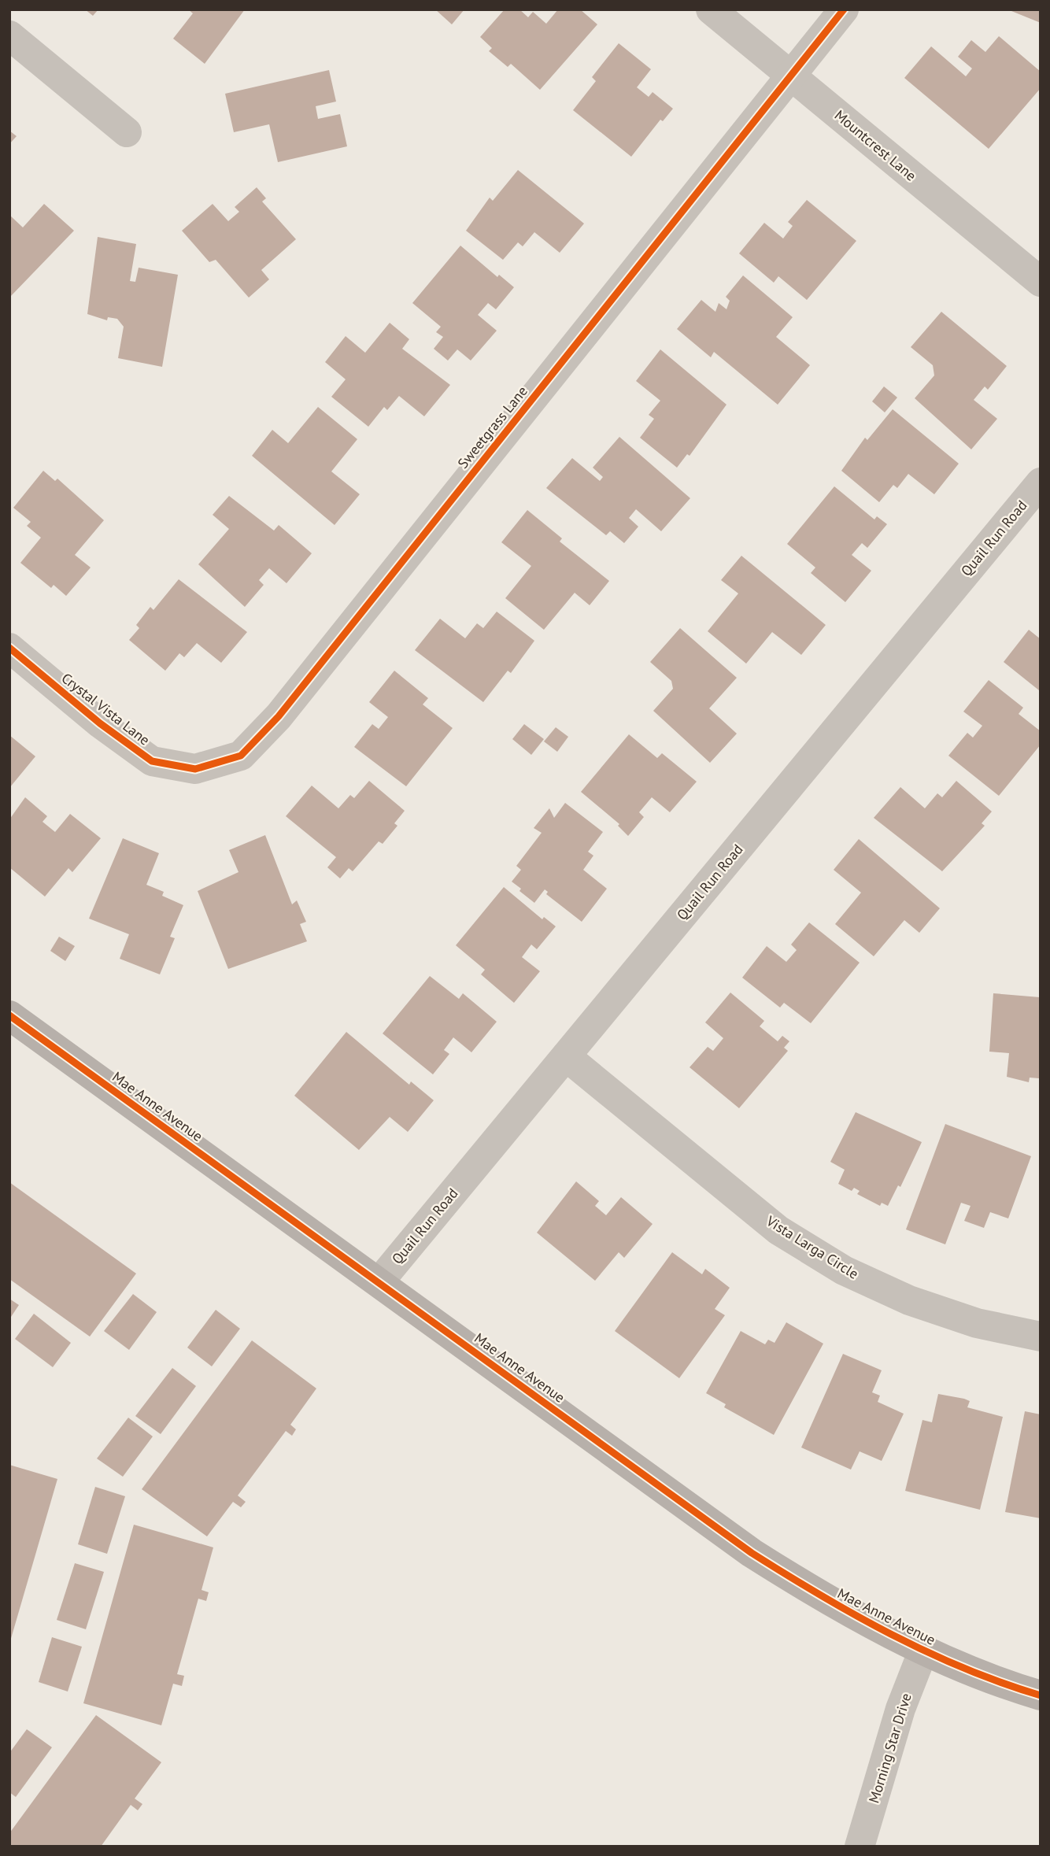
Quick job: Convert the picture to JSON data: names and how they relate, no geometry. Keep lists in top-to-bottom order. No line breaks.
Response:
{"streets":{"main road":["Mae Anne Avenue"],"street":["Mountcrest Lane","Sweetgrass Lane","Quail Run Road","Crystal Vista Lane","Vista Larga Circle","Morning Star Drive"]},"crossings":[["Mountcrest Lane","Sweetgrass Lane"],["Sweetgrass Lane","Crystal Vista Lane"],["Quail Run Road","Mae Anne Avenue"],["Quail Run Road","Vista Larga Circle"],["Mae Anne Avenue","Morning Star Drive"]]}
